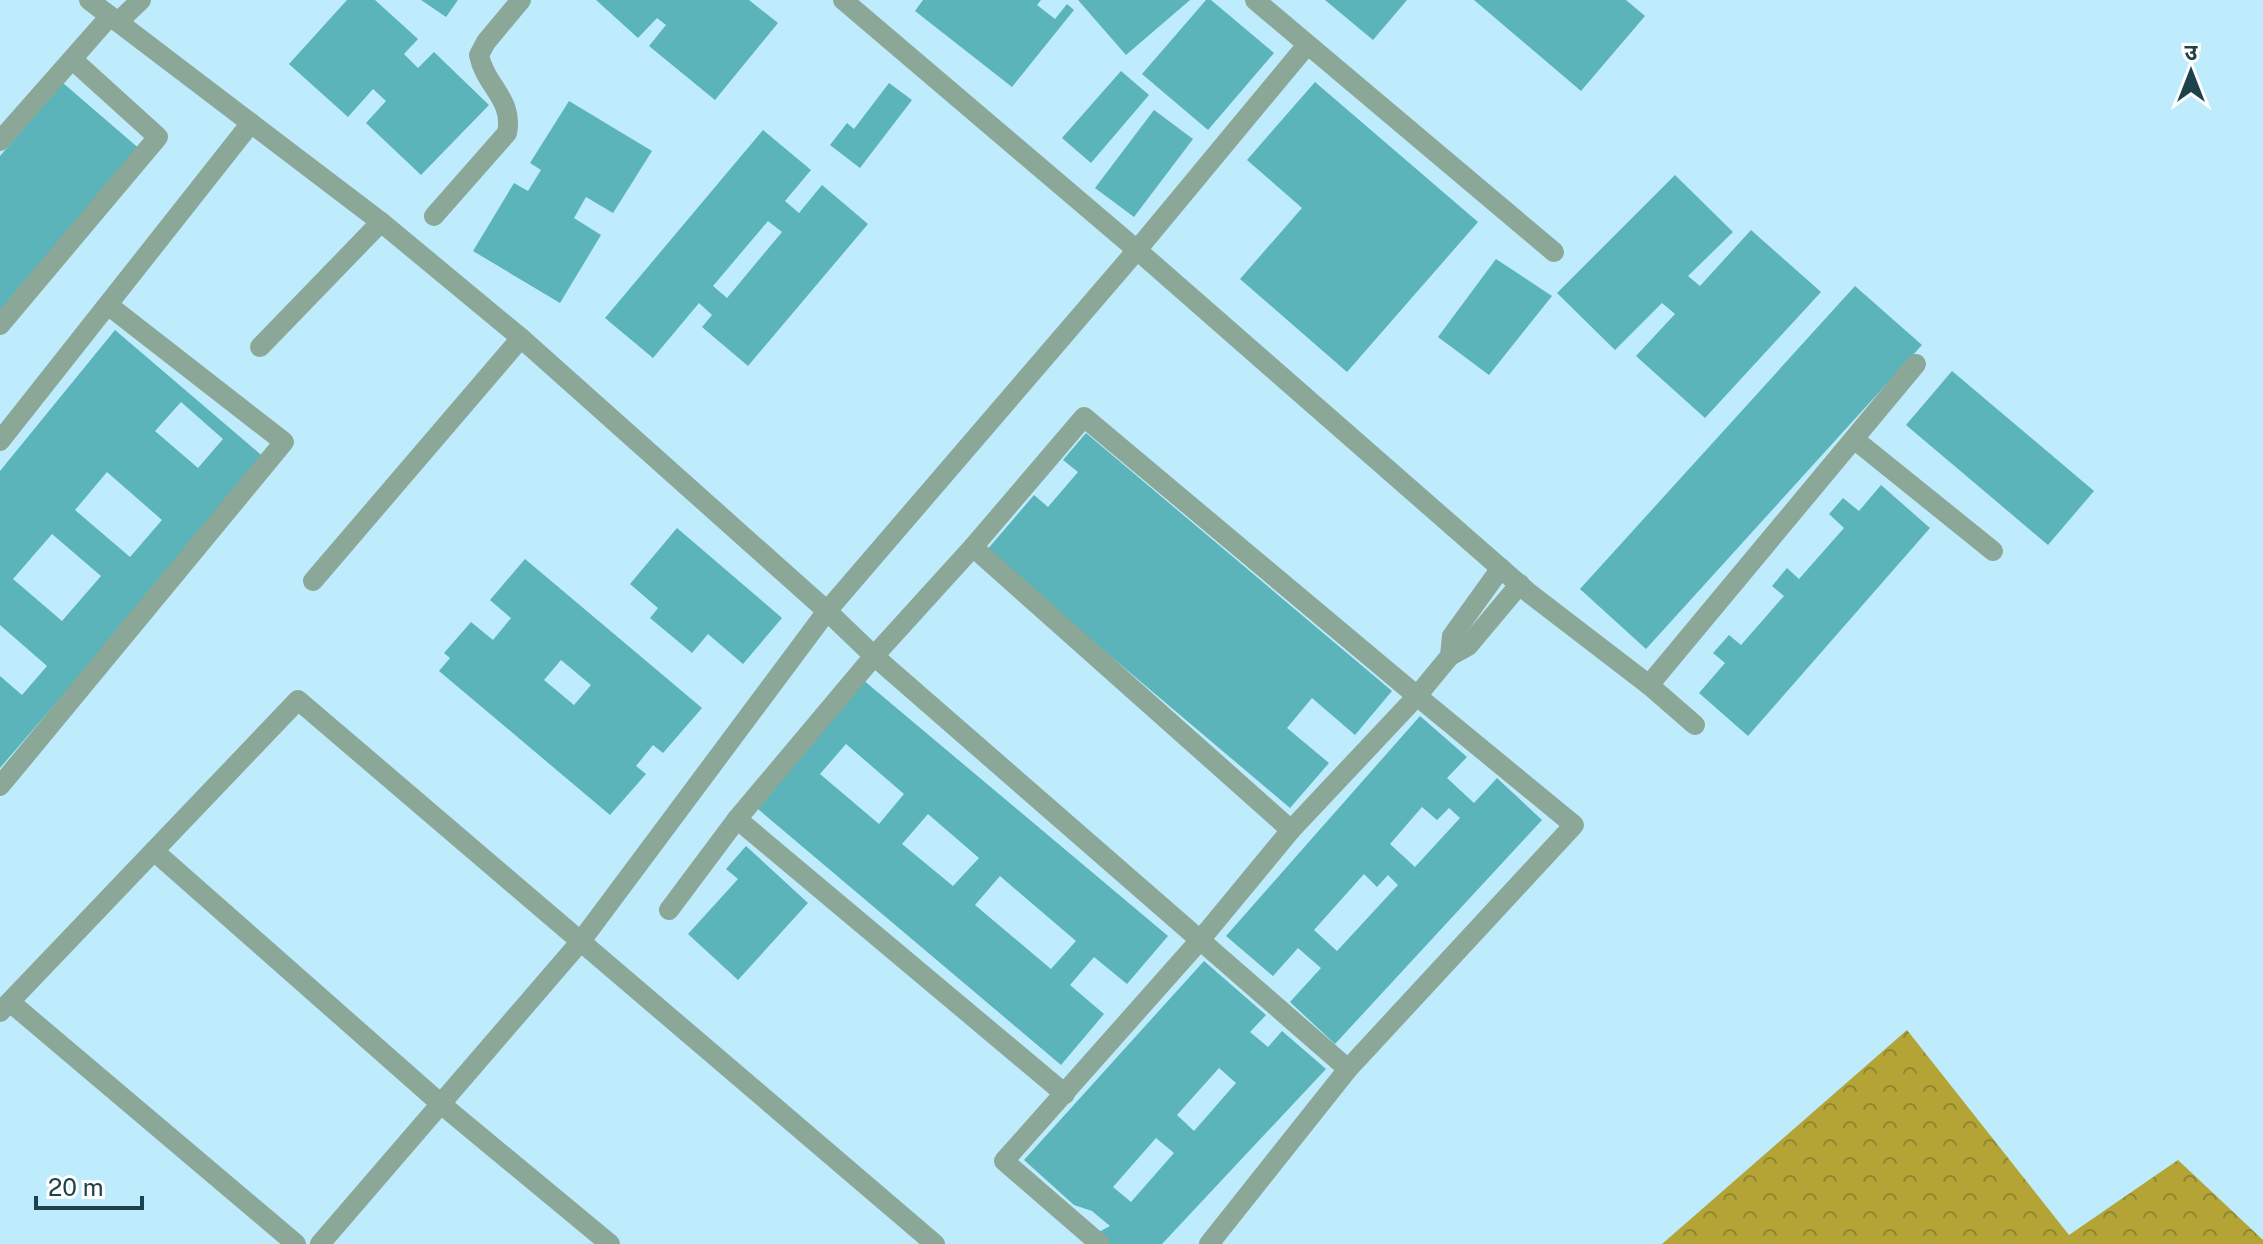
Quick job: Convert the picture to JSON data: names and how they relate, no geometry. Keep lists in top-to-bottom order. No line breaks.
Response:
{"scale_bar":"20 m","north":"top"}
